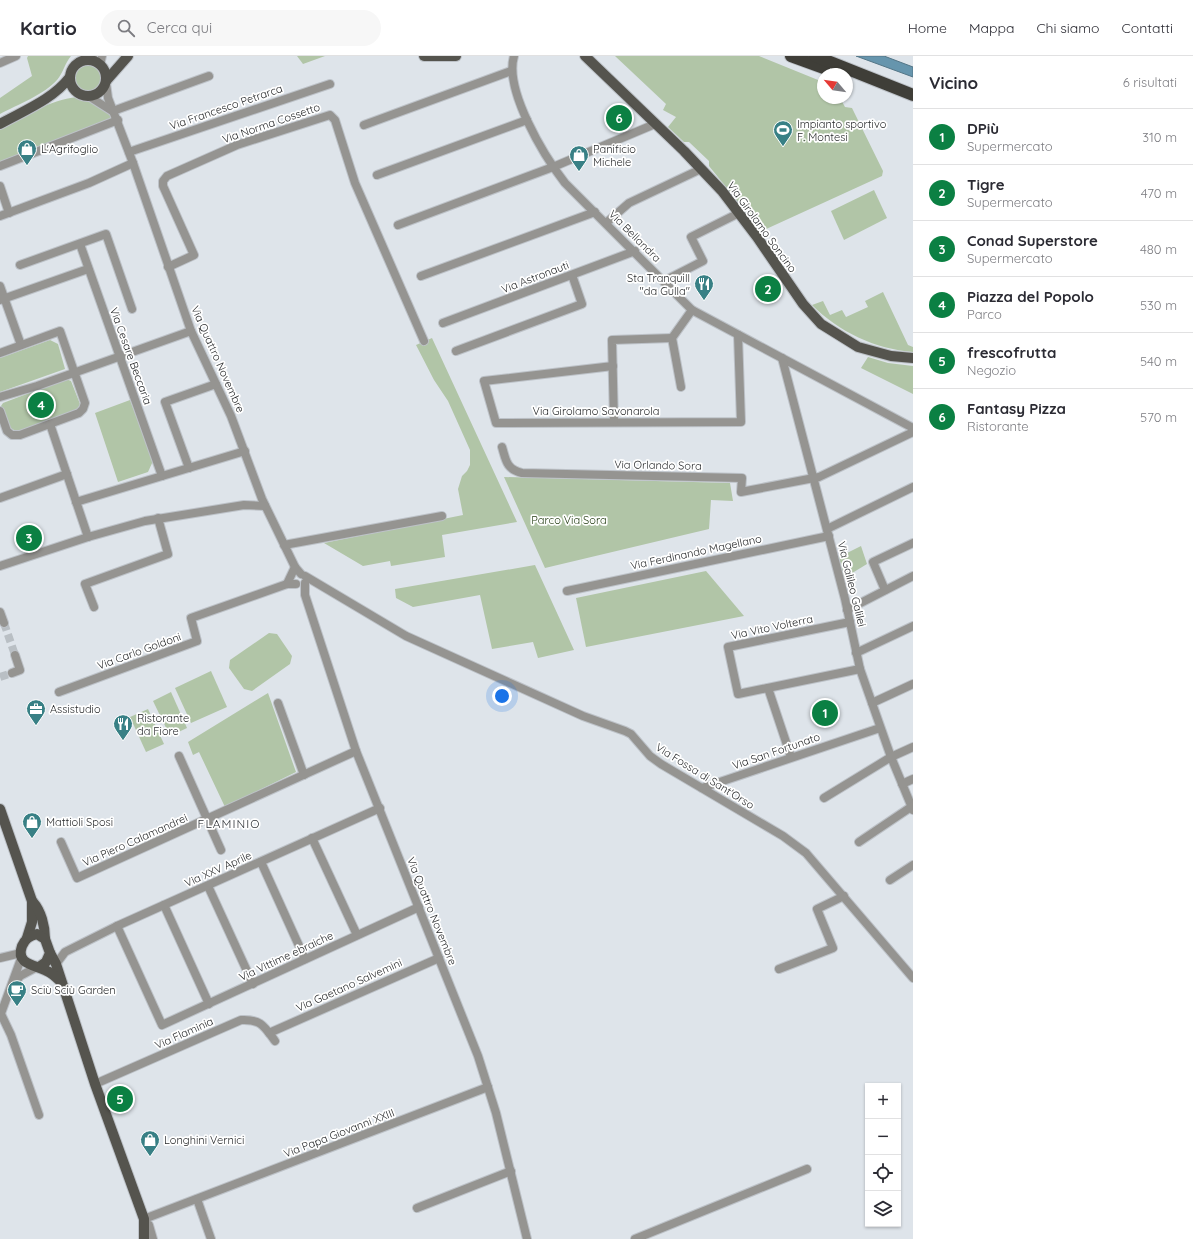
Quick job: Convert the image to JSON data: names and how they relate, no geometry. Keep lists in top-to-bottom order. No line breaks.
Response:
{"streets":{"main road":["Via Girolamo Soncino"],"street":["Via Francesco Petrarca","Via Norma Cossetto","Via Bellandra","Via Astronauti","Via Cesare Beccaria","Via Quattro Novembre","Via Girolamo Savonarola","Via Orlando Sora","Via Ferdinando Magellano","Via Galileo Galilei","Via Vito Volterra","Via Carlo Goldoni","Via San Fortunato","Via Fossa di Sant'Orso","Via Piero Calamandrei","Via XXV Aprile","Via Vittime ebraiche","Via Gaetano Salvemini","Via Flaminia","Via Papa Giovanni XXIII"]},"crossings":[["Via Francesco Petrarca","Via Quattro Novembre"],["Via Norma Cossetto","Via Quattro Novembre"],["Via Bellandra","Via Astronauti"],["Via Bellandra","Via Girolamo Savonarola"],["Via Bellandra","Via Galileo Galilei"],["Via Quattro Novembre","Via Carlo Goldoni"],["Via Quattro Novembre","Via Fossa di Sant'Orso"],["Via Quattro Novembre","Via Piero Calamandrei"],["Via Quattro Novembre","Via XXV Aprile"],["Via Quattro Novembre","Via Vittime ebraiche"],["Via Quattro Novembre","Via Gaetano Salvemini"],["Via Quattro Novembre","Via Papa Giovanni XXIII"],["Via Orlando Sora","Via Galileo Galilei"],["Via Ferdinando Magellano","Via Galileo Galilei"],["Via Galileo Galilei","Via Vito Volterra"],["Via Galileo Galilei","Via San Fortunato"],["Via Carlo Goldoni","Via Fossa di Sant'Orso"],["Via San Fortunato","Via Fossa di Sant'Orso"],["Via XXV Aprile","Via Vittime ebraiche"],["Via Gaetano Salvemini","Via Flaminia"]],"districts":["FLAMINIO"],"parks":["Parco Via Sora"],"places":{"sports":["Impianto sportivo F. Montesi"],"shop":["L'Agrifoglio","Panificio Michele","Mattioli Sposi","Longhini Vernici"],"restaurant":["Sta Tranquill \"da Gulla\"","Ristorante da Fiore"],"office":["Assistudio"],"cafe":["Sciù Sciù Garden"]},"north":"top left","page":{"header":"Kartio","search":"Cerca qui","nav":["Home","Mappa","Chi siamo","Contatti"],"heading":["Vicino","6 risultati"],"pins":["6","2","4","3","1","5"],"list":[{"mark":"1","name":"DPiù","note":"Supermercato","value":"310 m"},{"mark":"2","name":"Tigre","note":"Supermercato","value":"470 m"},{"mark":"3","name":"Conad Superstore","note":"Supermercato","value":"480 m"},{"mark":"4","name":"Piazza del Popolo","note":"Parco","value":"530 m"},{"mark":"5","name":"frescofrutta","note":"Negozio","value":"540 m"},{"mark":"6","name":"Fantasy Pizza","note":"Ristorante","value":"570 m"}],"map_buttons":["+","−"]}}
